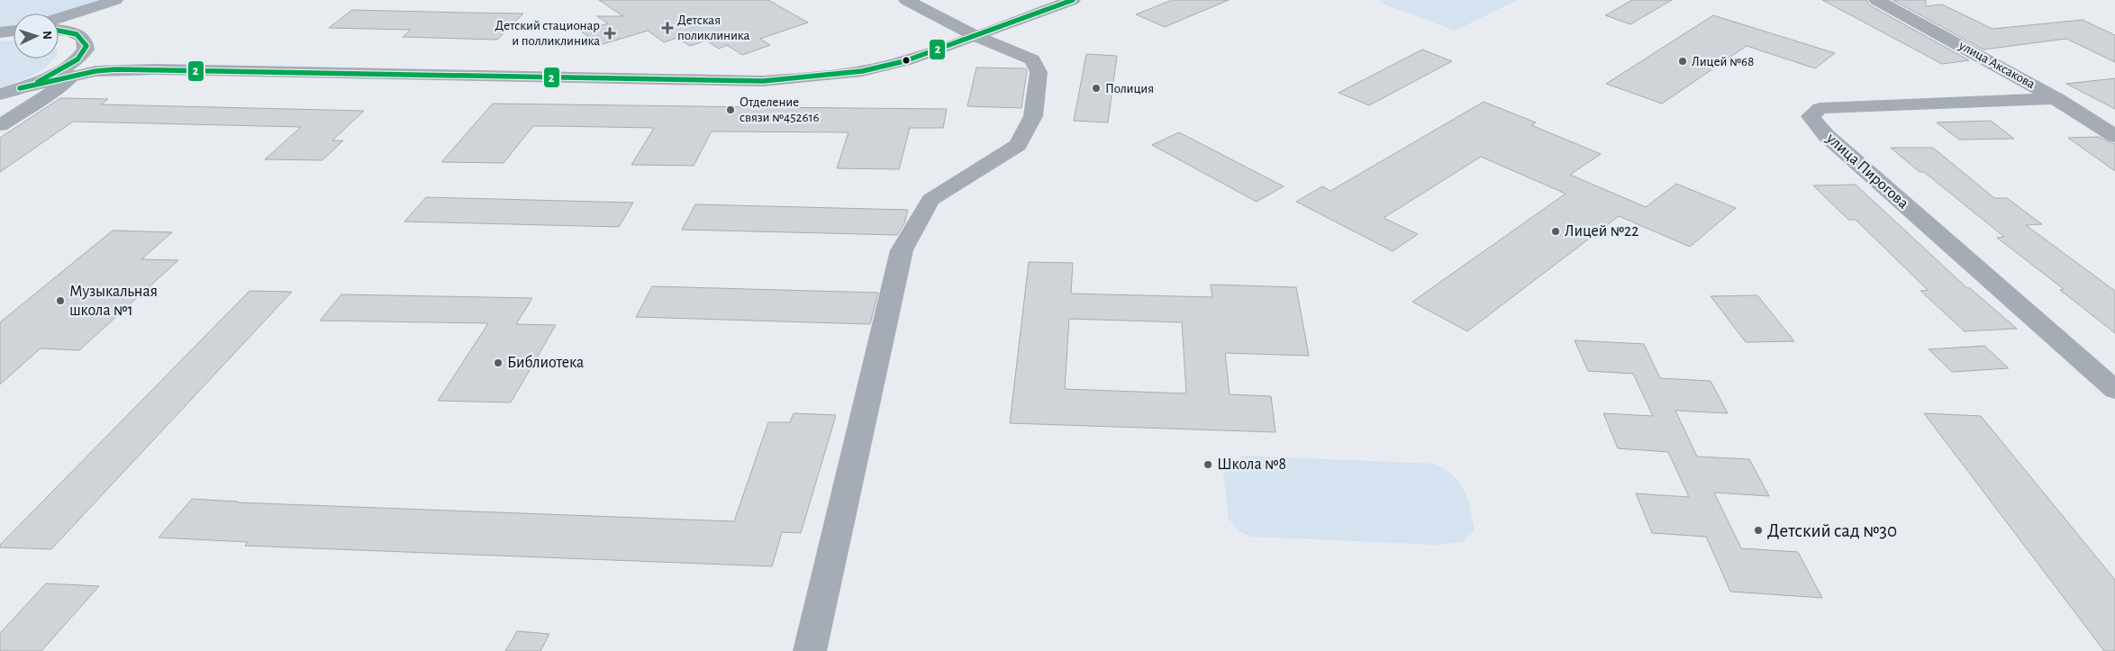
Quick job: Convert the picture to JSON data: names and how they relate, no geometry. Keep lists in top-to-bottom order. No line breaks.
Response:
{"streets":{"street":["улица Аксакова","улица Пирогова"]},"crossings":[["улица Аксакова","улица Пирогова"]],"places":{"health":["Детская поликлиника","Детский стационар и полликлиника"],"other":["Лицей №68","Полиция","Отделение связи №452616","Лицей №22","Музыкальная школа №1","Библиотека","Школа №8","Детский сад №30"]},"lines":["transit line 2"],"north":"right"}
